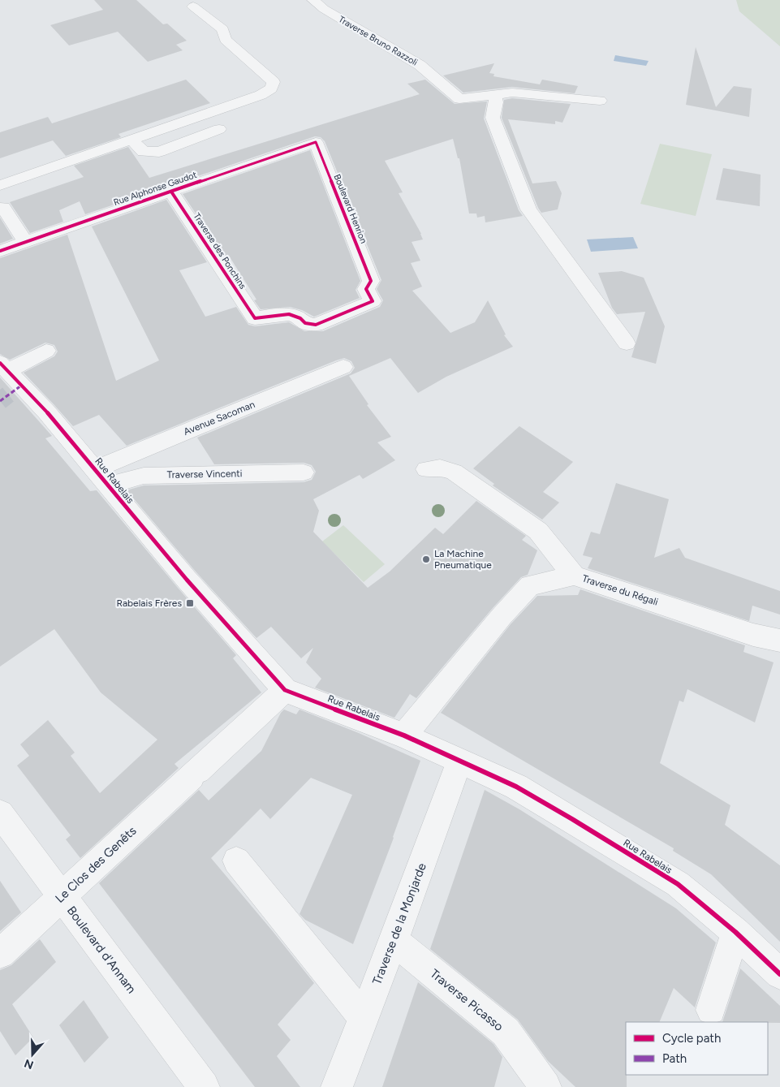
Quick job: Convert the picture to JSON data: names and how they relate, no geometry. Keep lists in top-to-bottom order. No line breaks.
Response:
{"streets":{"street":["Traverse Bruno Razzoli","Rue Alphonse Gaudot","Boulevard Henrion","Traverse des Ponchins","Avenue Sacoman","Traverse Vincenti","Rue Rabelais","Traverse du Régali","Le Clos des Genêts","Traverse de la Monjarde","Boulevard d'Annam","Traverse Picasso"]},"crossings":[["Rue Alphonse Gaudot","Boulevard Henrion"],["Rue Alphonse Gaudot","Traverse des Ponchins"],["Boulevard Henrion","Traverse des Ponchins"],["Avenue Sacoman","Traverse Vincenti"],["Avenue Sacoman","Rue Rabelais"],["Traverse Vincenti","Rue Rabelais"],["Rue Rabelais","Traverse du Régali"],["Rue Rabelais","Le Clos des Genêts"],["Rue Rabelais","Traverse de la Monjarde"],["Le Clos des Genêts","Boulevard d'Annam"],["Traverse de la Monjarde","Traverse Picasso"]],"places":{"other":["La Machine Pneumatique"],"transit":["Rabelais Frères"]},"legend":["Cycle path","Path"],"north":"bottom"}
